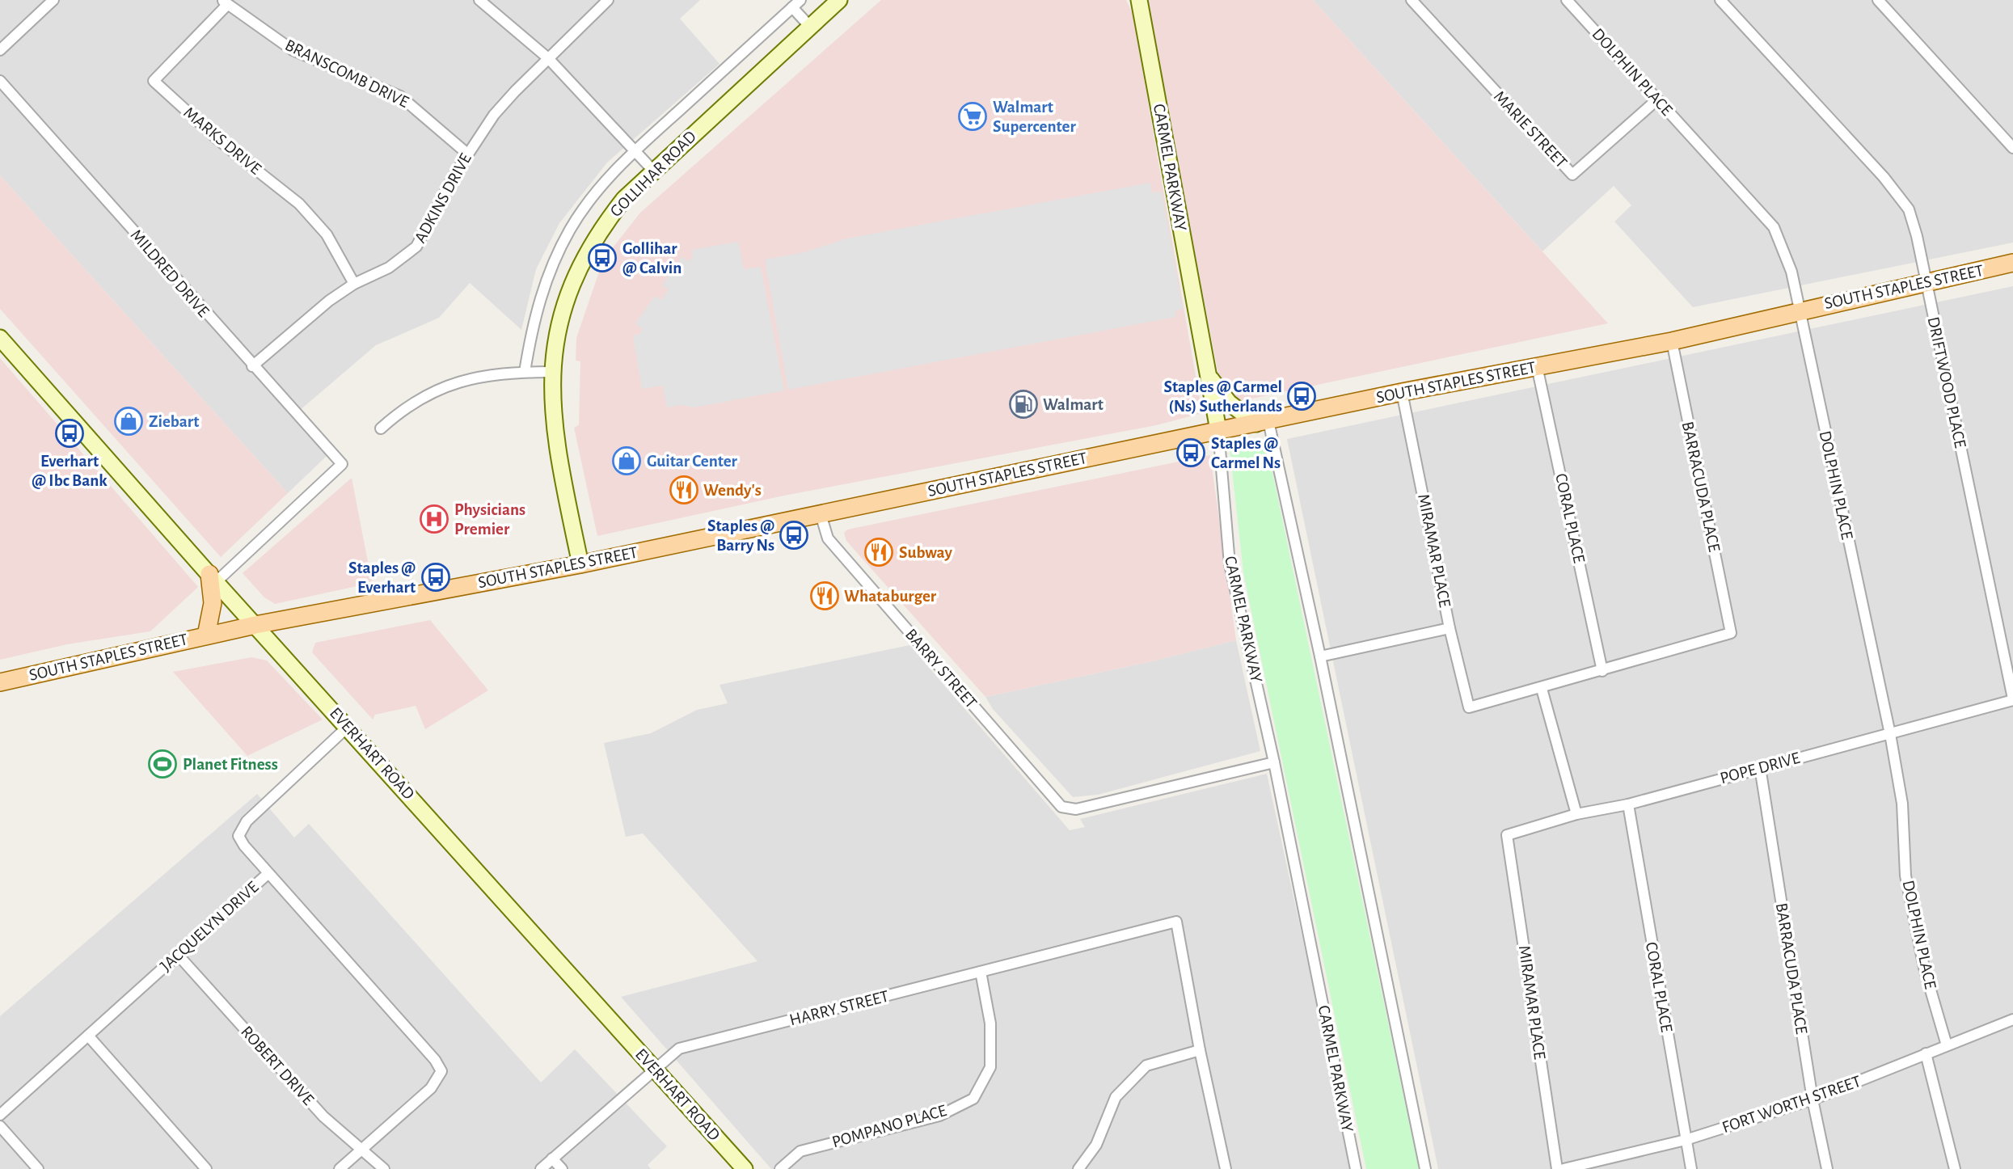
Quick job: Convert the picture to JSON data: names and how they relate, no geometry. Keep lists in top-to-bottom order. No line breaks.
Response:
{"streets":{"main road":["CARMEL PARKWAY","GOLLIHAR ROAD","SOUTH STAPLES STREET","EVERHART ROAD"],"street":["DOLPHIN PLACE","BRANSCOMB DRIVE","MARIE STREET","MARKS DRIVE","ADKINS DRIVE","MILDRED DRIVE","DRIFTWOOD PLACE","BARRACUDA PLACE","CORAL PLACE","MIRAMAR PLACE","BARRY STREET","POPE DRIVE","JACQUELYN DRIVE","HARRY STREET","ROBERT DRIVE","FORT WORTH STREET","POMPANO PLACE"]},"crossings":[["DOLPHIN PLACE","MARIE STREET"],["DOLPHIN PLACE","SOUTH STAPLES STREET"],["DOLPHIN PLACE","POPE DRIVE"],["DOLPHIN PLACE","FORT WORTH STREET"],["BRANSCOMB DRIVE","MARKS DRIVE"],["BRANSCOMB DRIVE","ADKINS DRIVE"],["MARKS DRIVE","ADKINS DRIVE"],["CARMEL PARKWAY","SOUTH STAPLES STREET"],["CARMEL PARKWAY","BARRY STREET"],["GOLLIHAR ROAD","SOUTH STAPLES STREET"],["ADKINS DRIVE","MILDRED DRIVE"],["MILDRED DRIVE","EVERHART ROAD"],["SOUTH STAPLES STREET","DRIFTWOOD PLACE"],["SOUTH STAPLES STREET","BARRACUDA PLACE"],["SOUTH STAPLES STREET","CORAL PLACE"],["SOUTH STAPLES STREET","MIRAMAR PLACE"],["SOUTH STAPLES STREET","BARRY STREET"],["SOUTH STAPLES STREET","EVERHART ROAD"],["DRIFTWOOD PLACE","POPE DRIVE"],["BARRACUDA PLACE","CORAL PLACE"],["BARRACUDA PLACE","POPE DRIVE"],["BARRACUDA PLACE","FORT WORTH STREET"],["CORAL PLACE","POPE DRIVE"],["CORAL PLACE","FORT WORTH STREET"],["MIRAMAR PLACE","POPE DRIVE"],["EVERHART ROAD","JACQUELYN DRIVE"],["EVERHART ROAD","HARRY STREET"],["JACQUELYN DRIVE","ROBERT DRIVE"],["HARRY STREET","POMPANO PLACE"]],"places":{"supermarket":["Walmart Supercenter"],"bus stop":["Gollihar @ Calvin","Staples @ Carmel (Ns) Sutherlands","Everhart @ Ibc Bank","Staples @ Carmel Ns","Staples @ Barry Ns","Staples @ Everhart"],"fuel station":["Walmart"],"shop":["Ziebart","Guitar Center"],"restaurant":["Wendy's","Subway","Whataburger"],"hospital":["Physicians Premier"],"sports":["Planet Fitness"]}}
